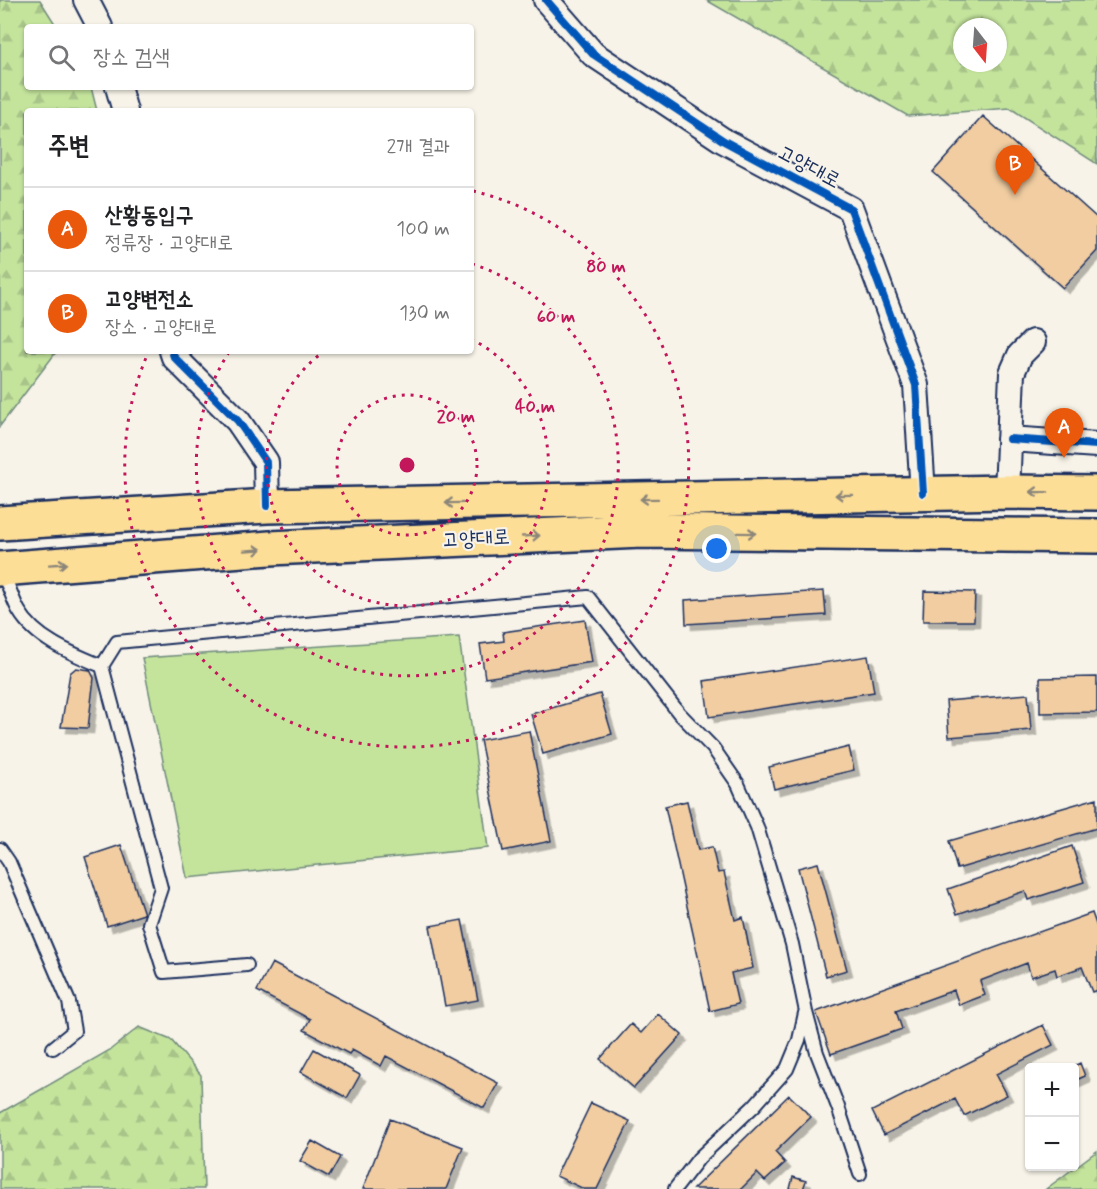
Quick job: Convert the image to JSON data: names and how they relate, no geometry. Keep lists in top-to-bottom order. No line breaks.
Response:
{"streets":{"main road":["고양대로"]},"north":"bottom","page":{"search":"장소 검색","heading":["주변","2개 결과"],"pins":["B","A"],"list":[{"mark":"A","name":"산황동입구","note":"정류장 · 고양대로","value":"100 m"},{"mark":"B","name":"고양변전소","note":"장소 · 고양대로","value":"130 m"}],"map_buttons":["+","−"]},"rings":["80 m","60 m","40 m","20 m"]}
